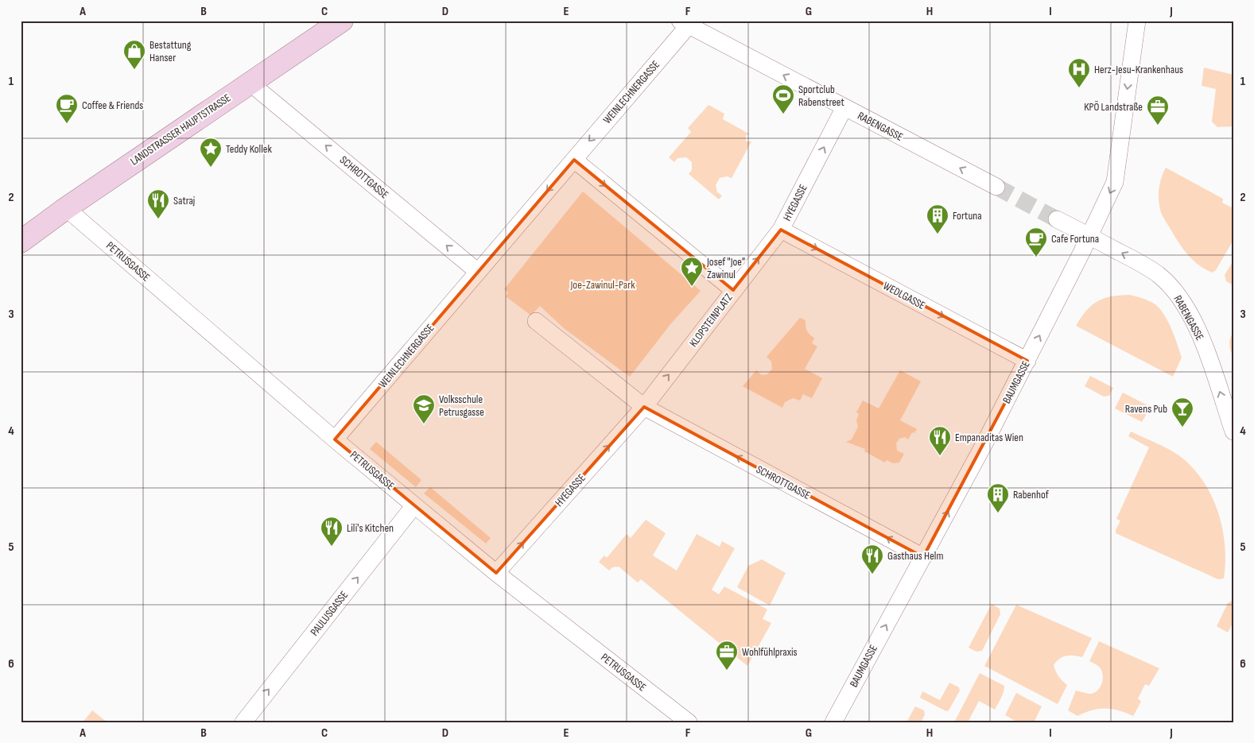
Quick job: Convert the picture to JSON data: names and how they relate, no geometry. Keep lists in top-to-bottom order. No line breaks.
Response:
{"streets":{"main road":["LANDSTRASSER HAUPTSTRASSE"],"street":["WEINLECHNERGASSE","RABENGASSE","SCHROTTGASSE","HYEGASSE","PETRUSGASSE","WEDLGASSE","KLOPSTEINPLATZ","BAUMGASSE","PAULUSGASSE"]},"crossings":[["WEINLECHNERGASSE","RABENGASSE"],["WEINLECHNERGASSE","SCHROTTGASSE"],["WEINLECHNERGASSE","PETRUSGASSE"],["WEINLECHNERGASSE","KLOPSTEINPLATZ"],["RABENGASSE","HYEGASSE"],["RABENGASSE","BAUMGASSE"],["LANDSTRASSER HAUPTSTRASSE","SCHROTTGASSE"],["LANDSTRASSER HAUPTSTRASSE","PETRUSGASSE"],["SCHROTTGASSE","HYEGASSE"],["SCHROTTGASSE","KLOPSTEINPLATZ"],["SCHROTTGASSE","BAUMGASSE"],["HYEGASSE","PETRUSGASSE"],["HYEGASSE","WEDLGASSE"],["HYEGASSE","KLOPSTEINPLATZ"],["PETRUSGASSE","PAULUSGASSE"],["WEDLGASSE","BAUMGASSE"]],"one_way":["WEINLECHNERGASSE","RABENGASSE","SCHROTTGASSE","HYEGASSE","WEDLGASSE","PAULUSGASSE"],"parks":["Joe-Zawinul-Park"],"places":{"shop":["Bestattung Hanser"],"hospital":["Herz-Jesu-Krankenhaus"],"sports":["Sportclub Rabenstreet"],"cafe":["Coffee & Friends","Cafe Fortuna"],"office":["KPÖ Landstraße","Wohlfühlpraxis"],"place":["Teddy Kollek","Josef \"Joe\" Zawinul"],"restaurant":["Satraj","Empanaditas Wien","Lili's Kitchen","Gasthaus Helm"],"building":["Fortuna","Rabenhof"],"school or university":["Volksschule Petrusgasse"],"bar":["Ravens Pub"]},"grid":{"columns":["A","B","C","D","E","F","G","H","I","J"],"rows":["1","2","3","4","5","6"]}}
